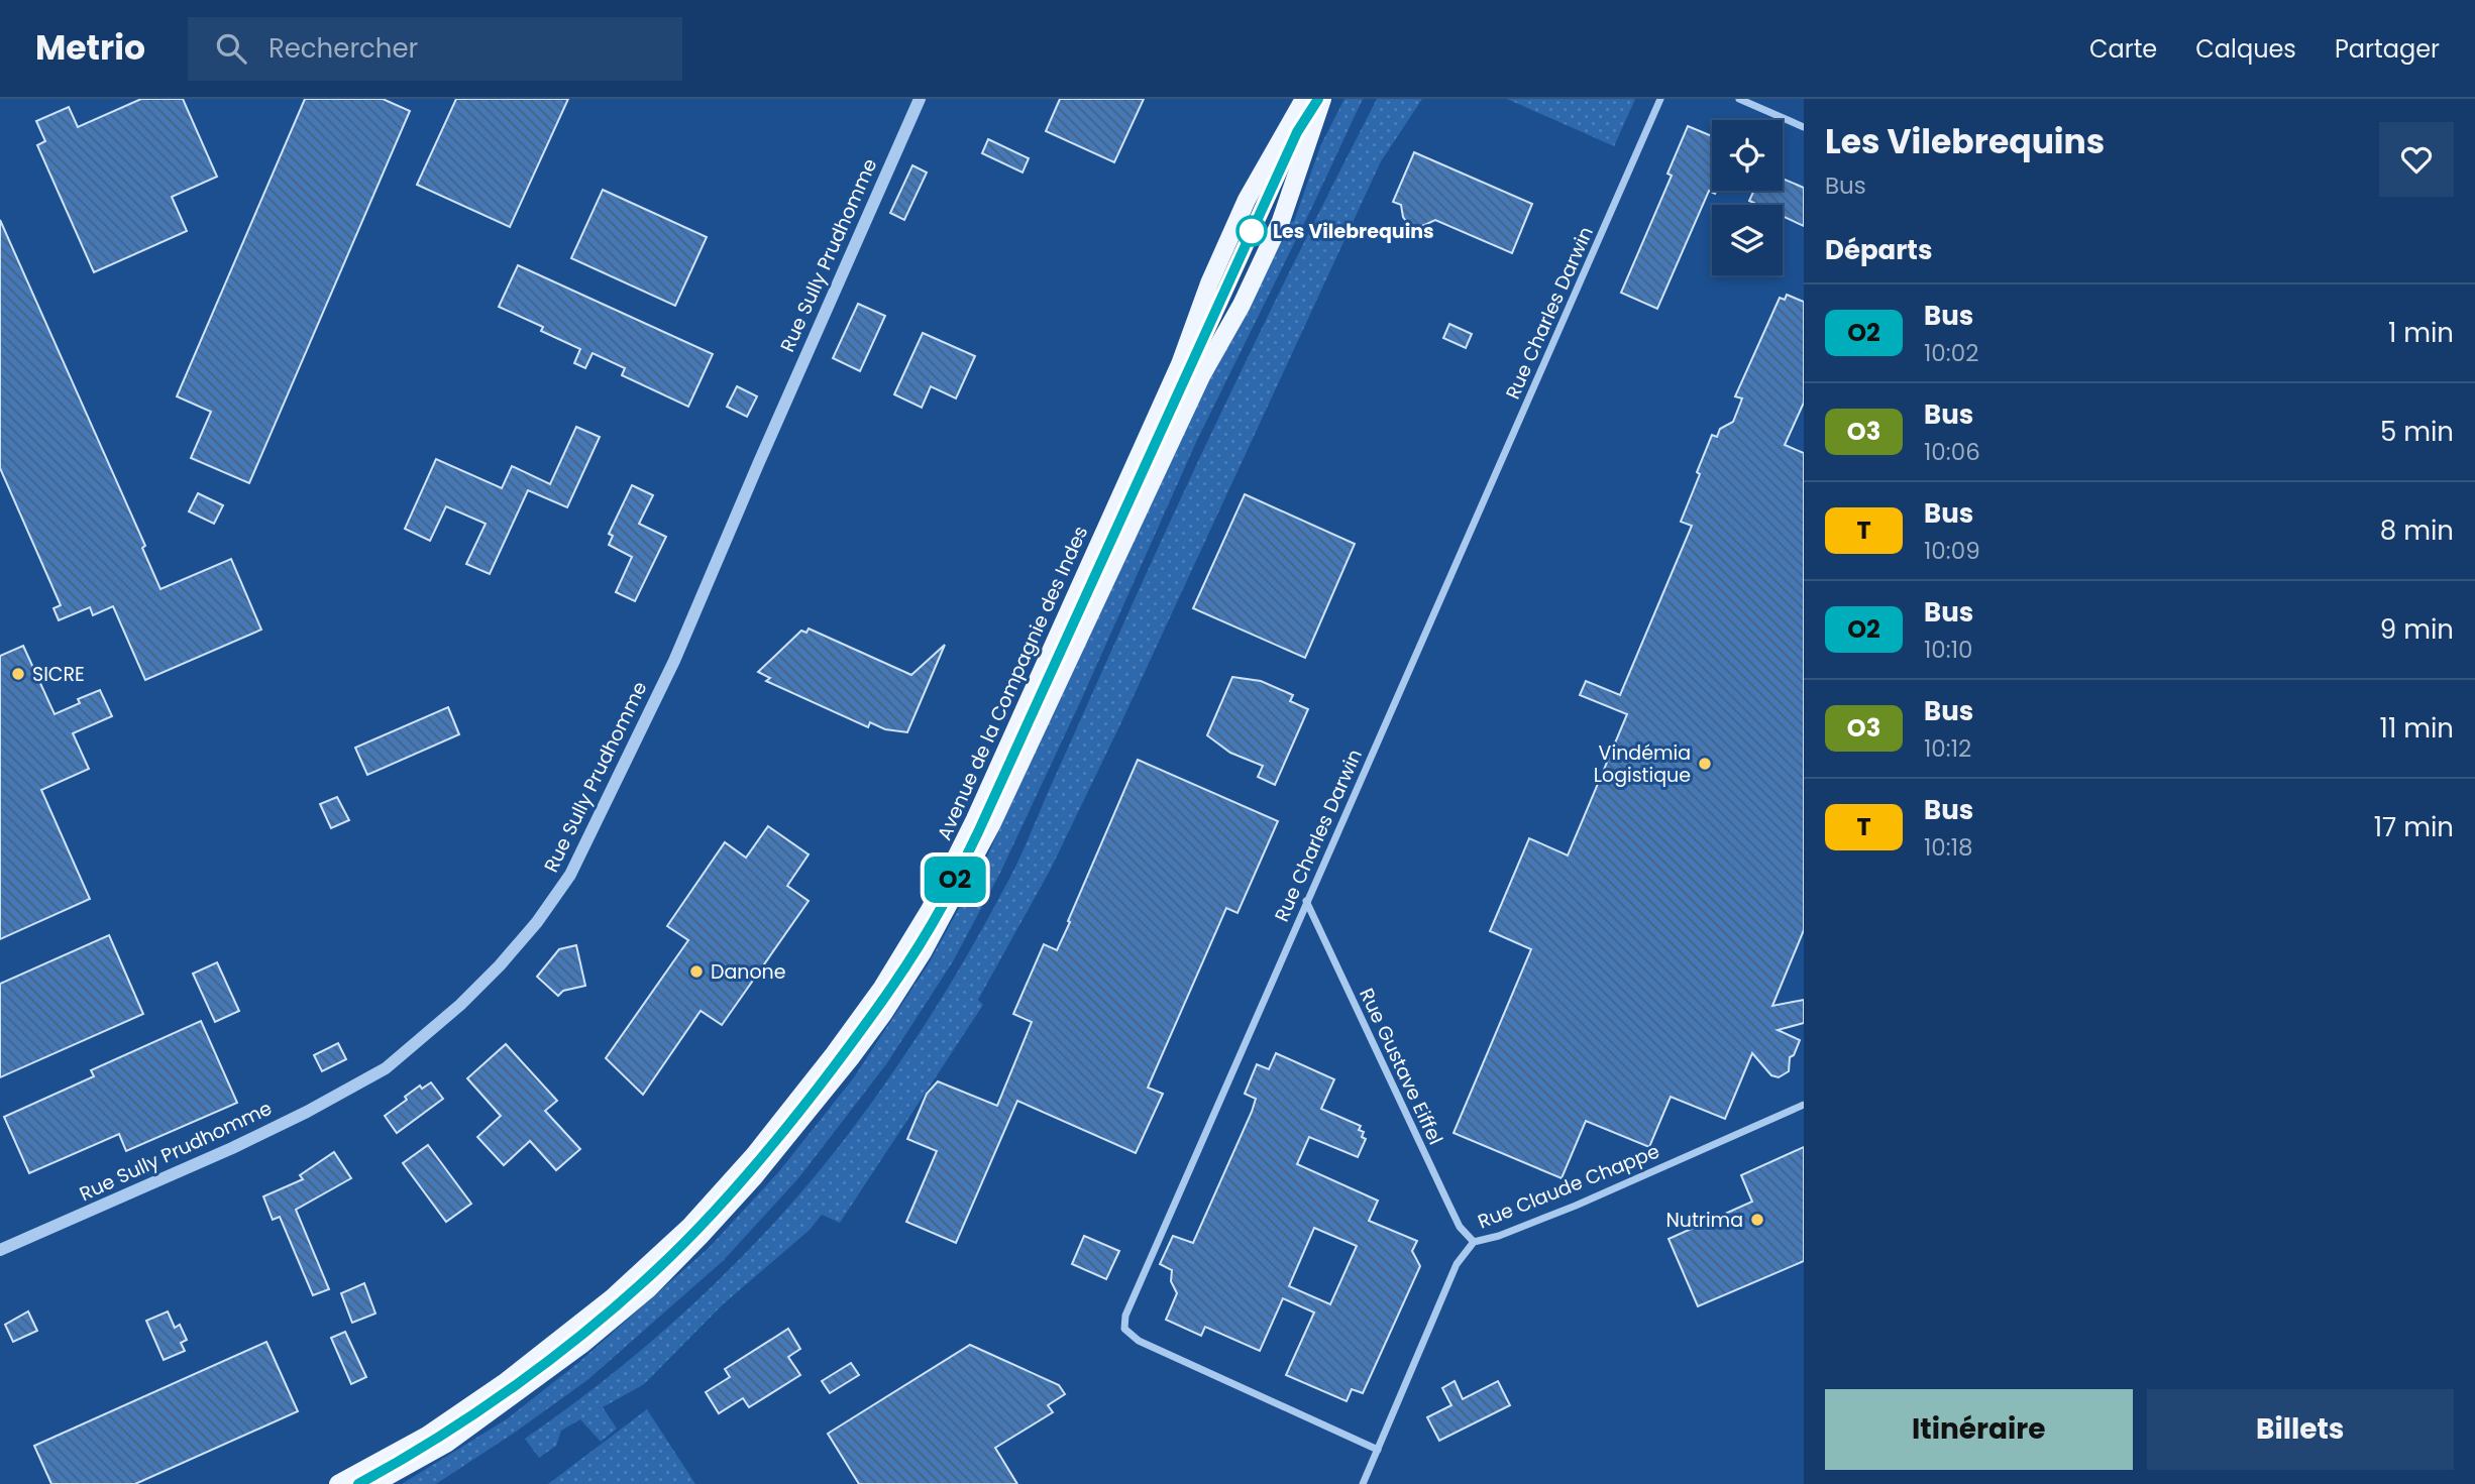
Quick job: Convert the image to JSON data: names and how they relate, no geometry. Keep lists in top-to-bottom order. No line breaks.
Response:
{"streets":{"main road":["Avenue de la Compagnie des Indes"],"street":["Rue Sully Prudhomme","Rue Charles Darwin","Rue Gustave Eiffel","Rue Claude Chappe"]},"crossings":[["Rue Charles Darwin","Rue Gustave Eiffel"],["Rue Charles Darwin","Rue Claude Chappe"],["Rue Gustave Eiffel","Rue Claude Chappe"]],"places":["Les Vilebrequins","SICRE","Vindémia Logistique","Danone","Nutrima"],"lines":["bus line O2"],"page":{"header":"Metrio","search":"Rechercher","nav":["Carte","Calques","Partager"],"on_map":"O2","heading":[["Les Vilebrequins","Bus"],"Départs"],"list":[{"mark":"O2","name":"Bus","note":"10:02","value":"1 min"},{"mark":"O3","name":"Bus","note":"10:06","value":"5 min"},{"mark":"T","name":"Bus","note":"10:09","value":"8 min"},{"mark":"O2","name":"Bus","note":"10:10","value":"9 min"},{"mark":"O3","name":"Bus","note":"10:12","value":"11 min"},{"mark":"T","name":"Bus","note":"10:18","value":"17 min"}],"buttons":["Itinéraire","Billets"]}}
